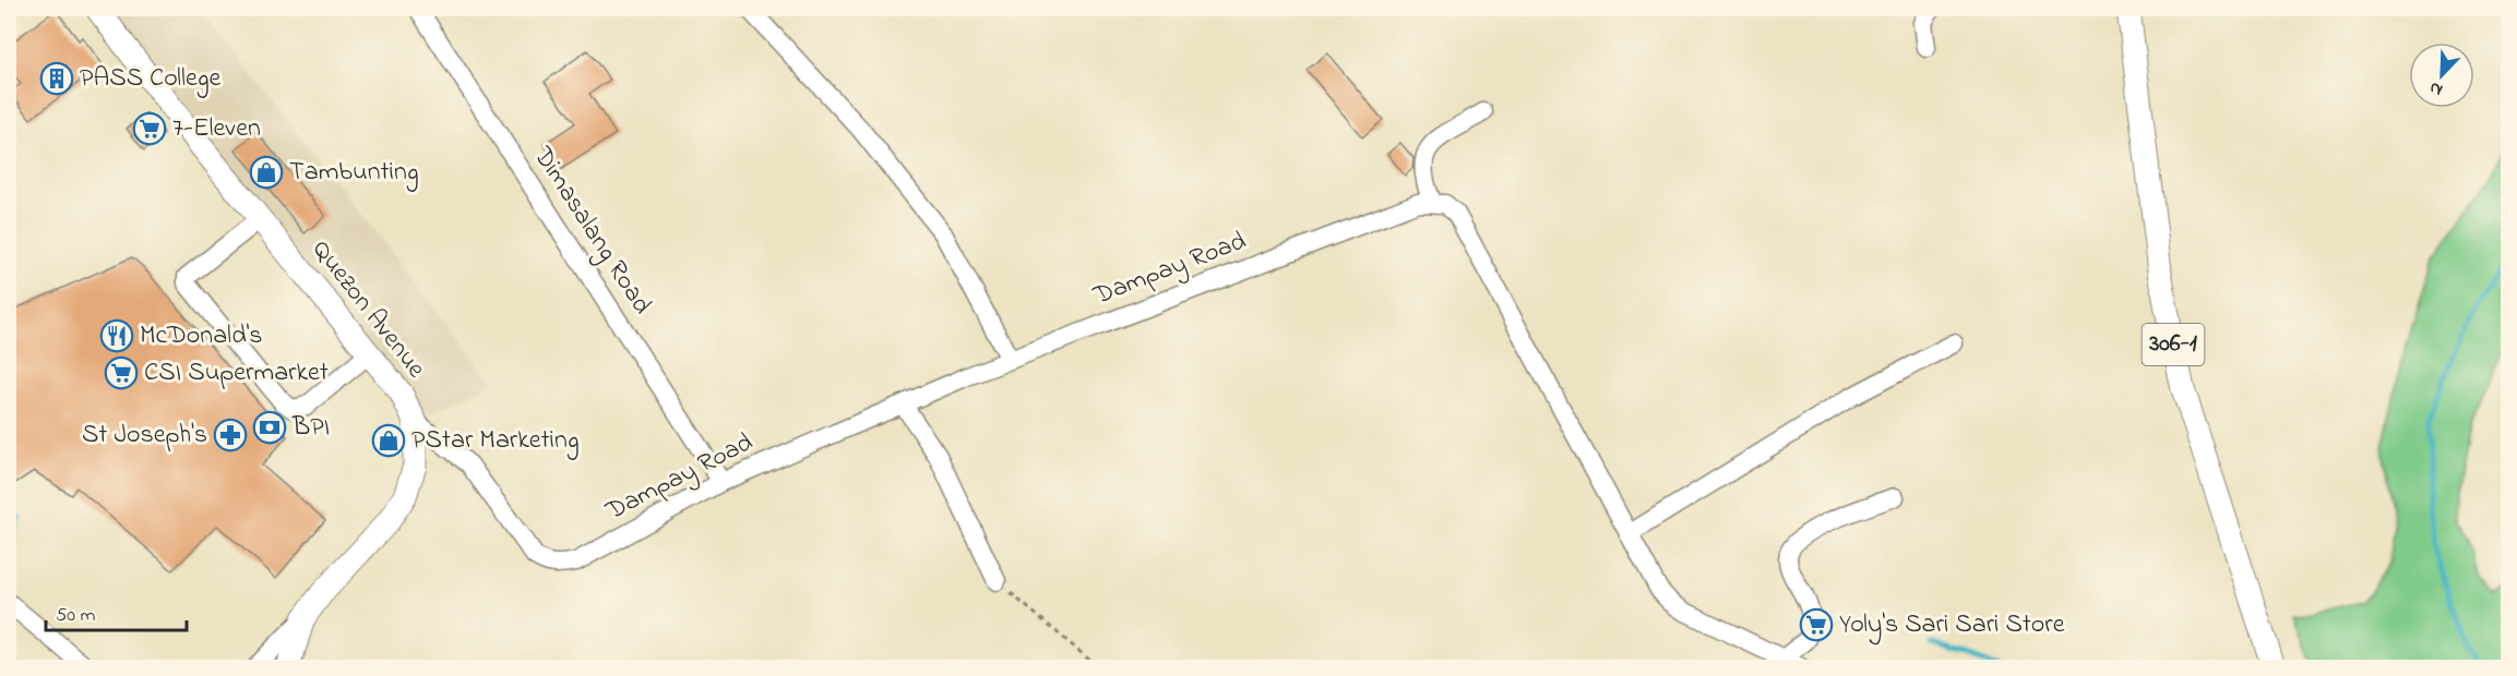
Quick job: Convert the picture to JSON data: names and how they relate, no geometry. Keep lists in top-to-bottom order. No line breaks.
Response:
{"streets":{"main road":["Quezon Avenue","306-1"],"street":["Dimasalang Road","Dampay Road"]},"crossings":[["Dimasalang Road","Dampay Road"],["Dampay Road","Quezon Avenue"]],"places":{"building":["PASS College"],"supermarket":["7-Eleven","CSI Supermarket","Yoly's Sari Sari Store"],"shop":["Tambunting","PStar Marketing"],"restaurant":["McDonald's"],"bank":["BPI"],"pharmacy":["St Joseph's"]},"scale_bar":"50 m","north":"bottom left"}
